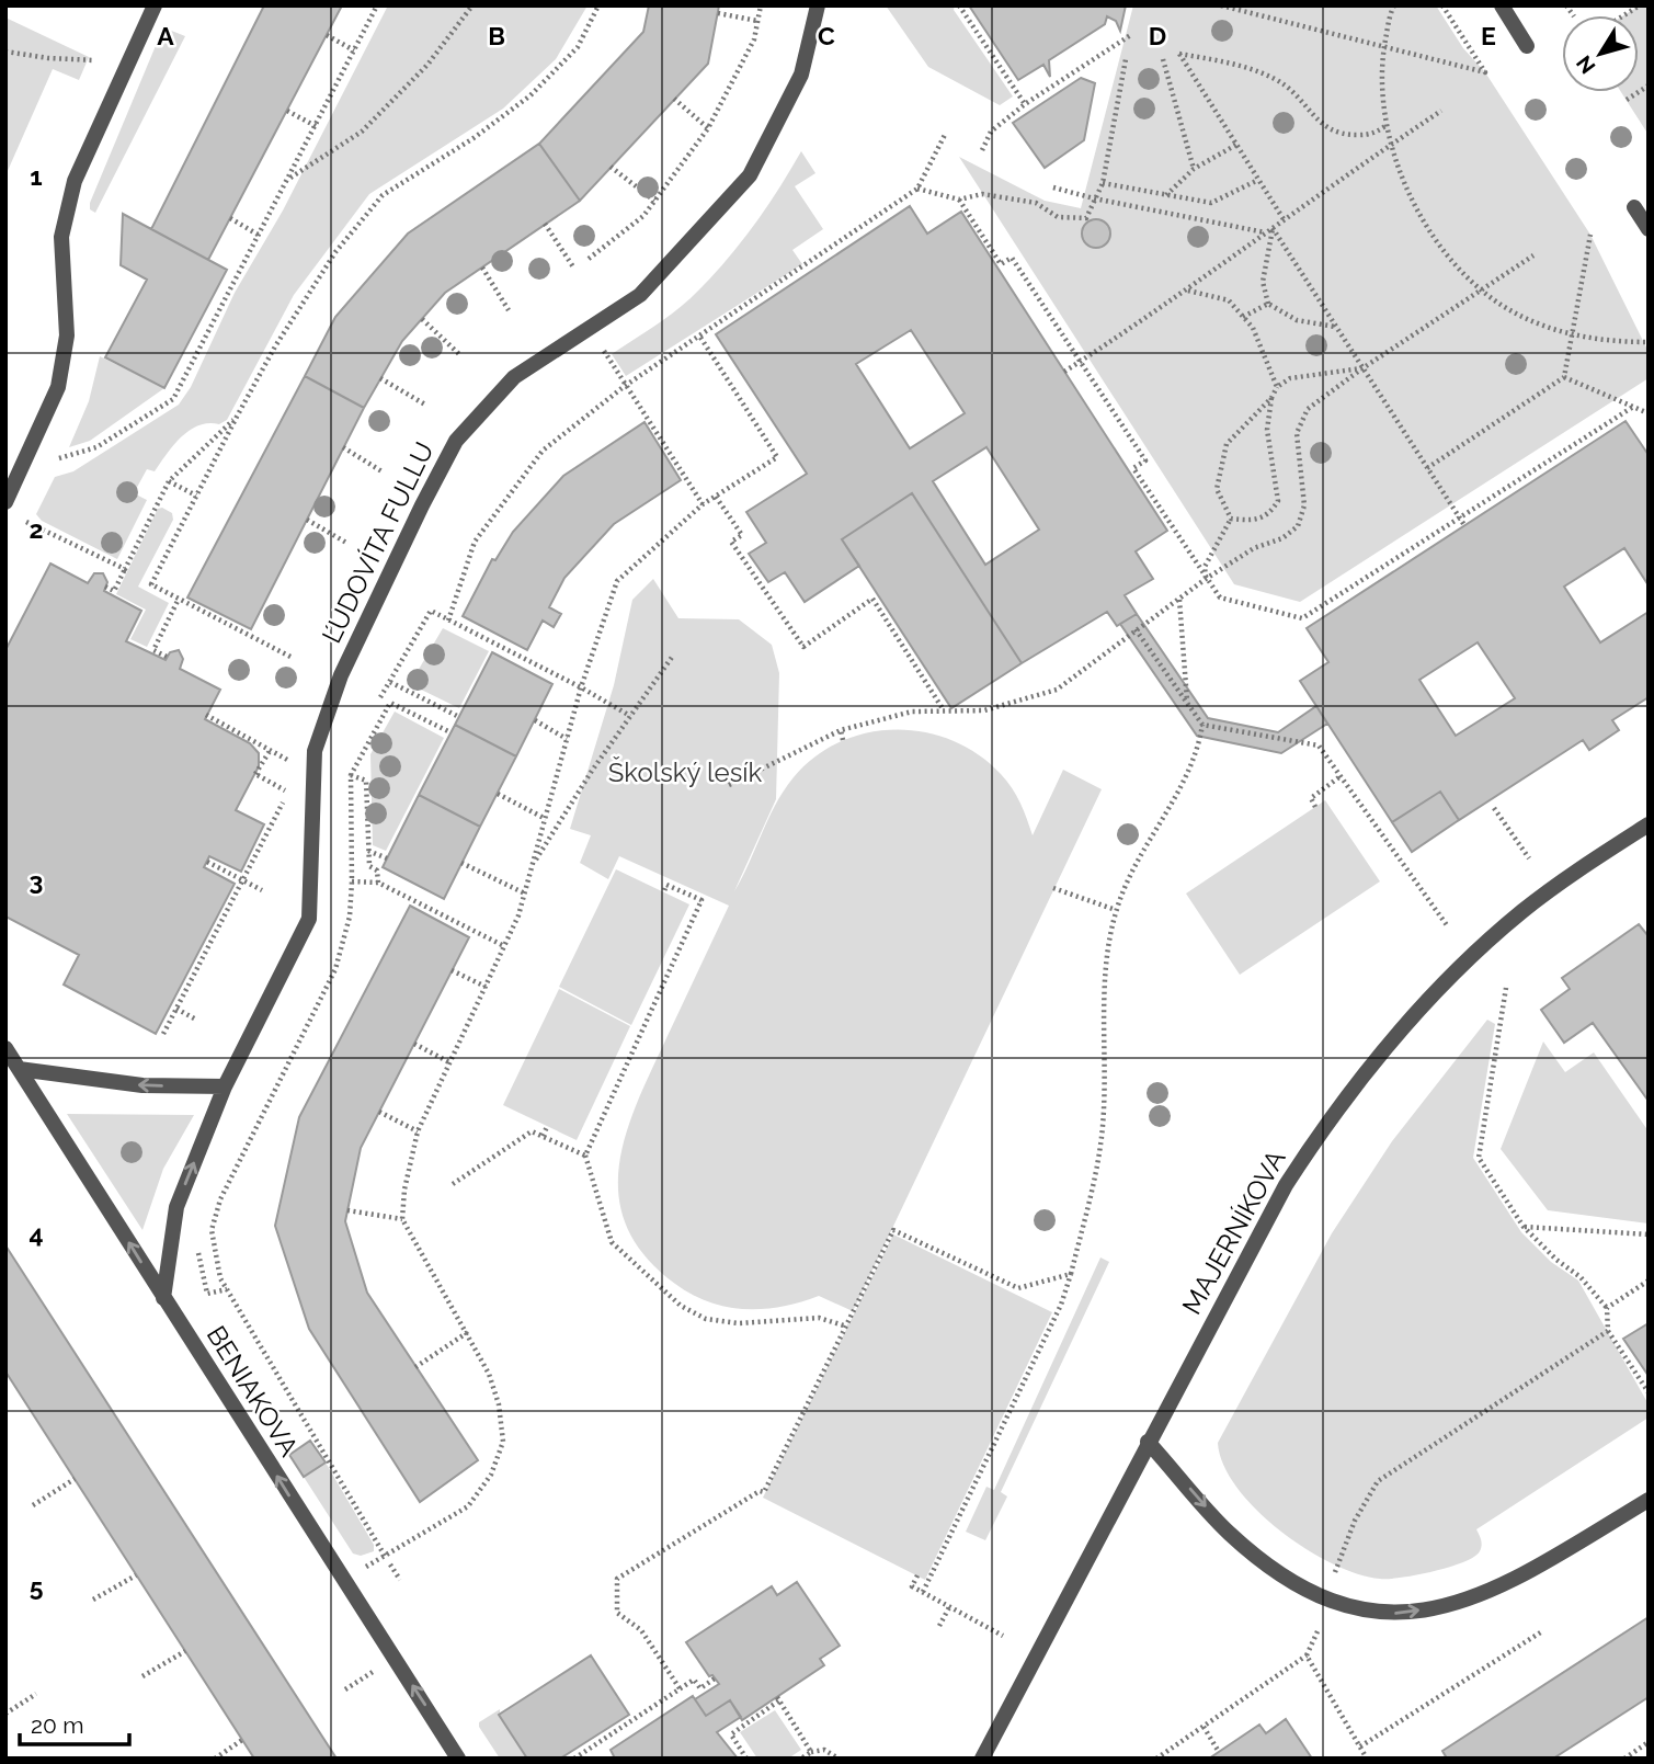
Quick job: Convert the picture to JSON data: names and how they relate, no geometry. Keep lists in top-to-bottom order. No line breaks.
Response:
{"streets":{"street":["ĽUDOVÍTA FULLU","MAJERNÍKOVA","BENIAKOVA"]},"crossings":[["ĽUDOVÍTA FULLU","BENIAKOVA"]],"one_way":["BENIAKOVA"],"parks":["Školský lesík"],"scale_bar":"20 m","north":"bottom left","grid":{"columns":["A","B","C","D","E"],"rows":["1","2","3","4","5"]}}
